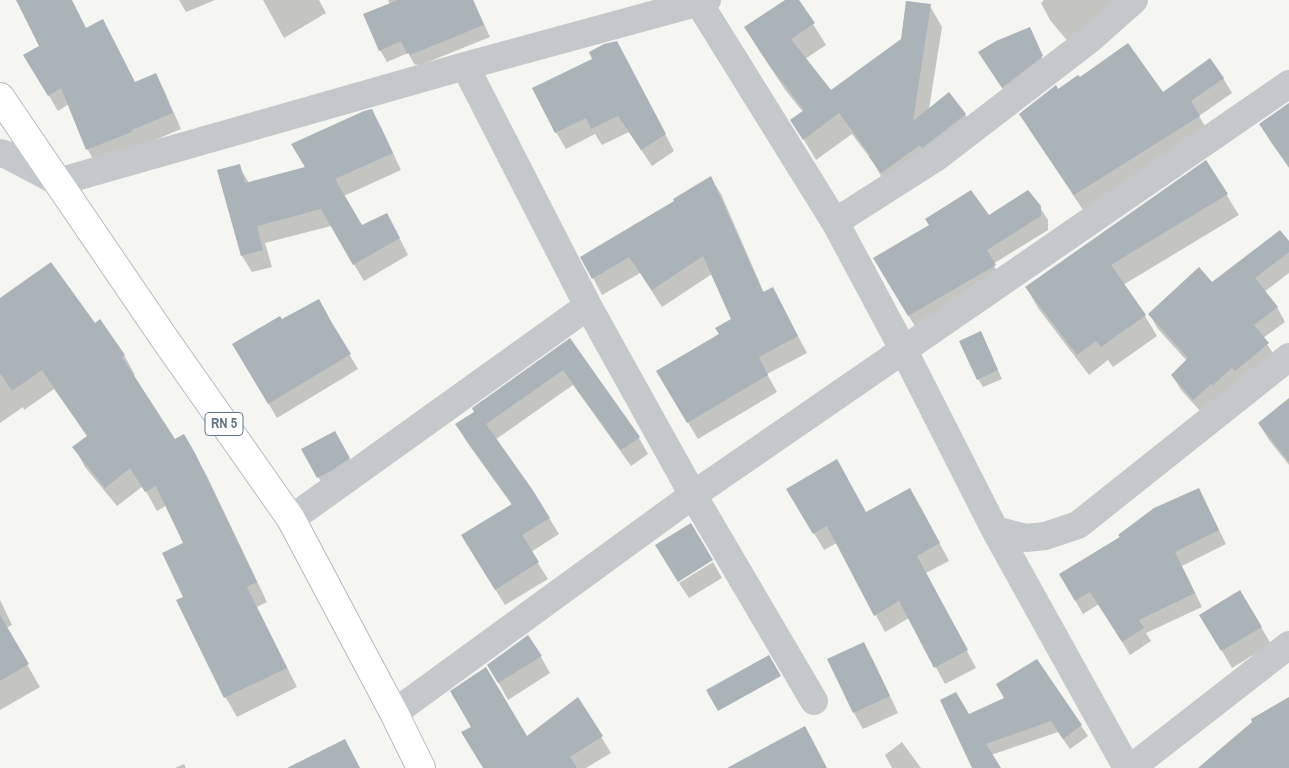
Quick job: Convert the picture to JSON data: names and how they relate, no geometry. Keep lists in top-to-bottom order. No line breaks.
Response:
{"streets":{"main road":["RN 5"]}}
